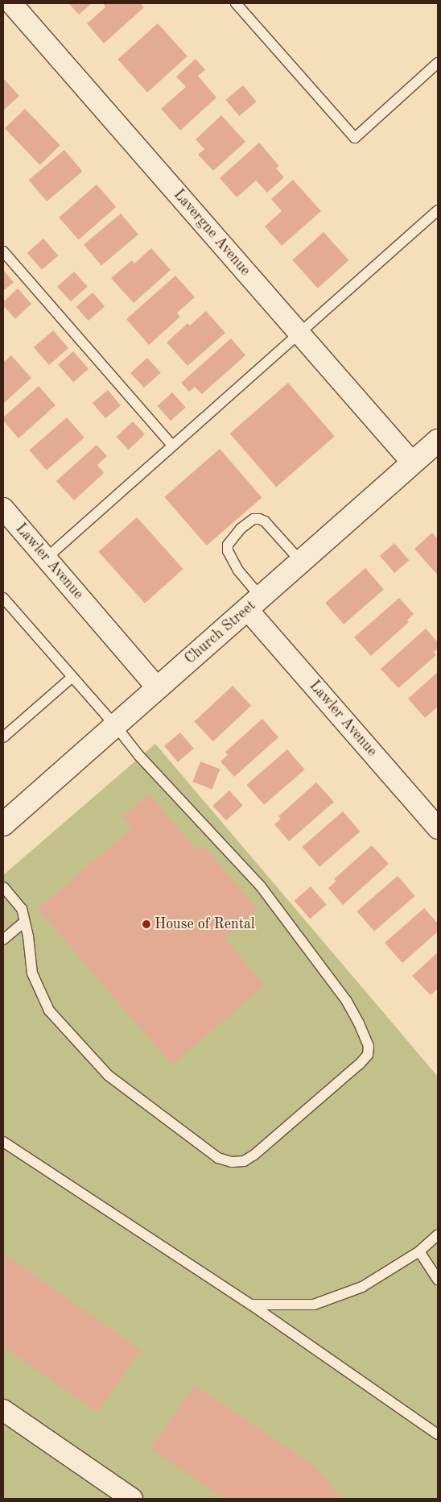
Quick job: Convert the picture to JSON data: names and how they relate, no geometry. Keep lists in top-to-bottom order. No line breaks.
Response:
{"streets":{"street":["Lavergne Avenue","Lawler Avenue","Church Street"]},"crossings":[["Lavergne Avenue","Church Street"],["Lawler Avenue","Church Street"]],"places":["House of Rental"]}
